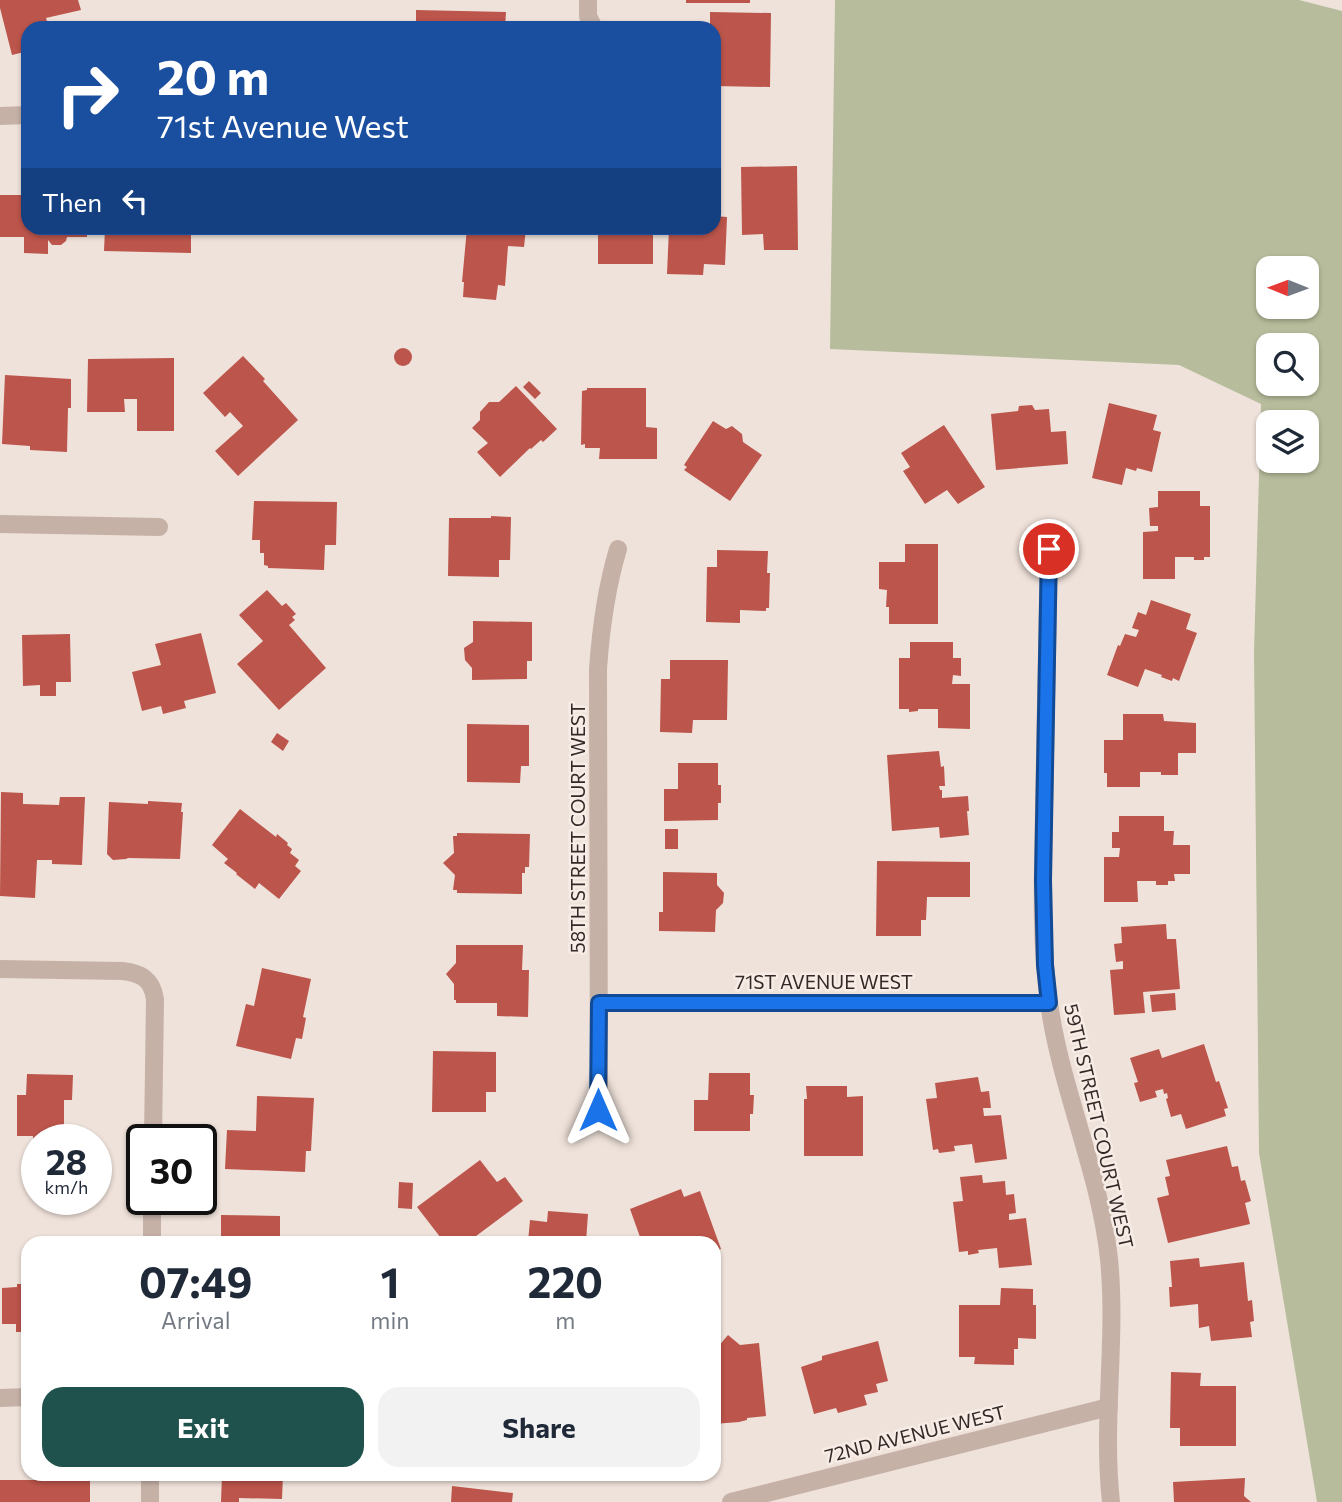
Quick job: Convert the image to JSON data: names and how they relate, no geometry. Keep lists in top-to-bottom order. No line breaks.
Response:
{"streets":{"street":["58TH STREET COURT WEST","71ST AVENUE WEST","59TH STREET COURT WEST","72ND AVENUE WEST"]},"crossings":[["58TH STREET COURT WEST","71ST AVENUE WEST"],["71ST AVENUE WEST","59TH STREET COURT WEST"],["59TH STREET COURT WEST","72ND AVENUE WEST"]],"north":"left","page":{"turn":["20 m","71st Avenue West"],"then":"Then","speed":"28 km/h","limit":"30","eta":["07:49","Arrival","1","min","220","m"],"buttons":["Exit","Share"]}}
